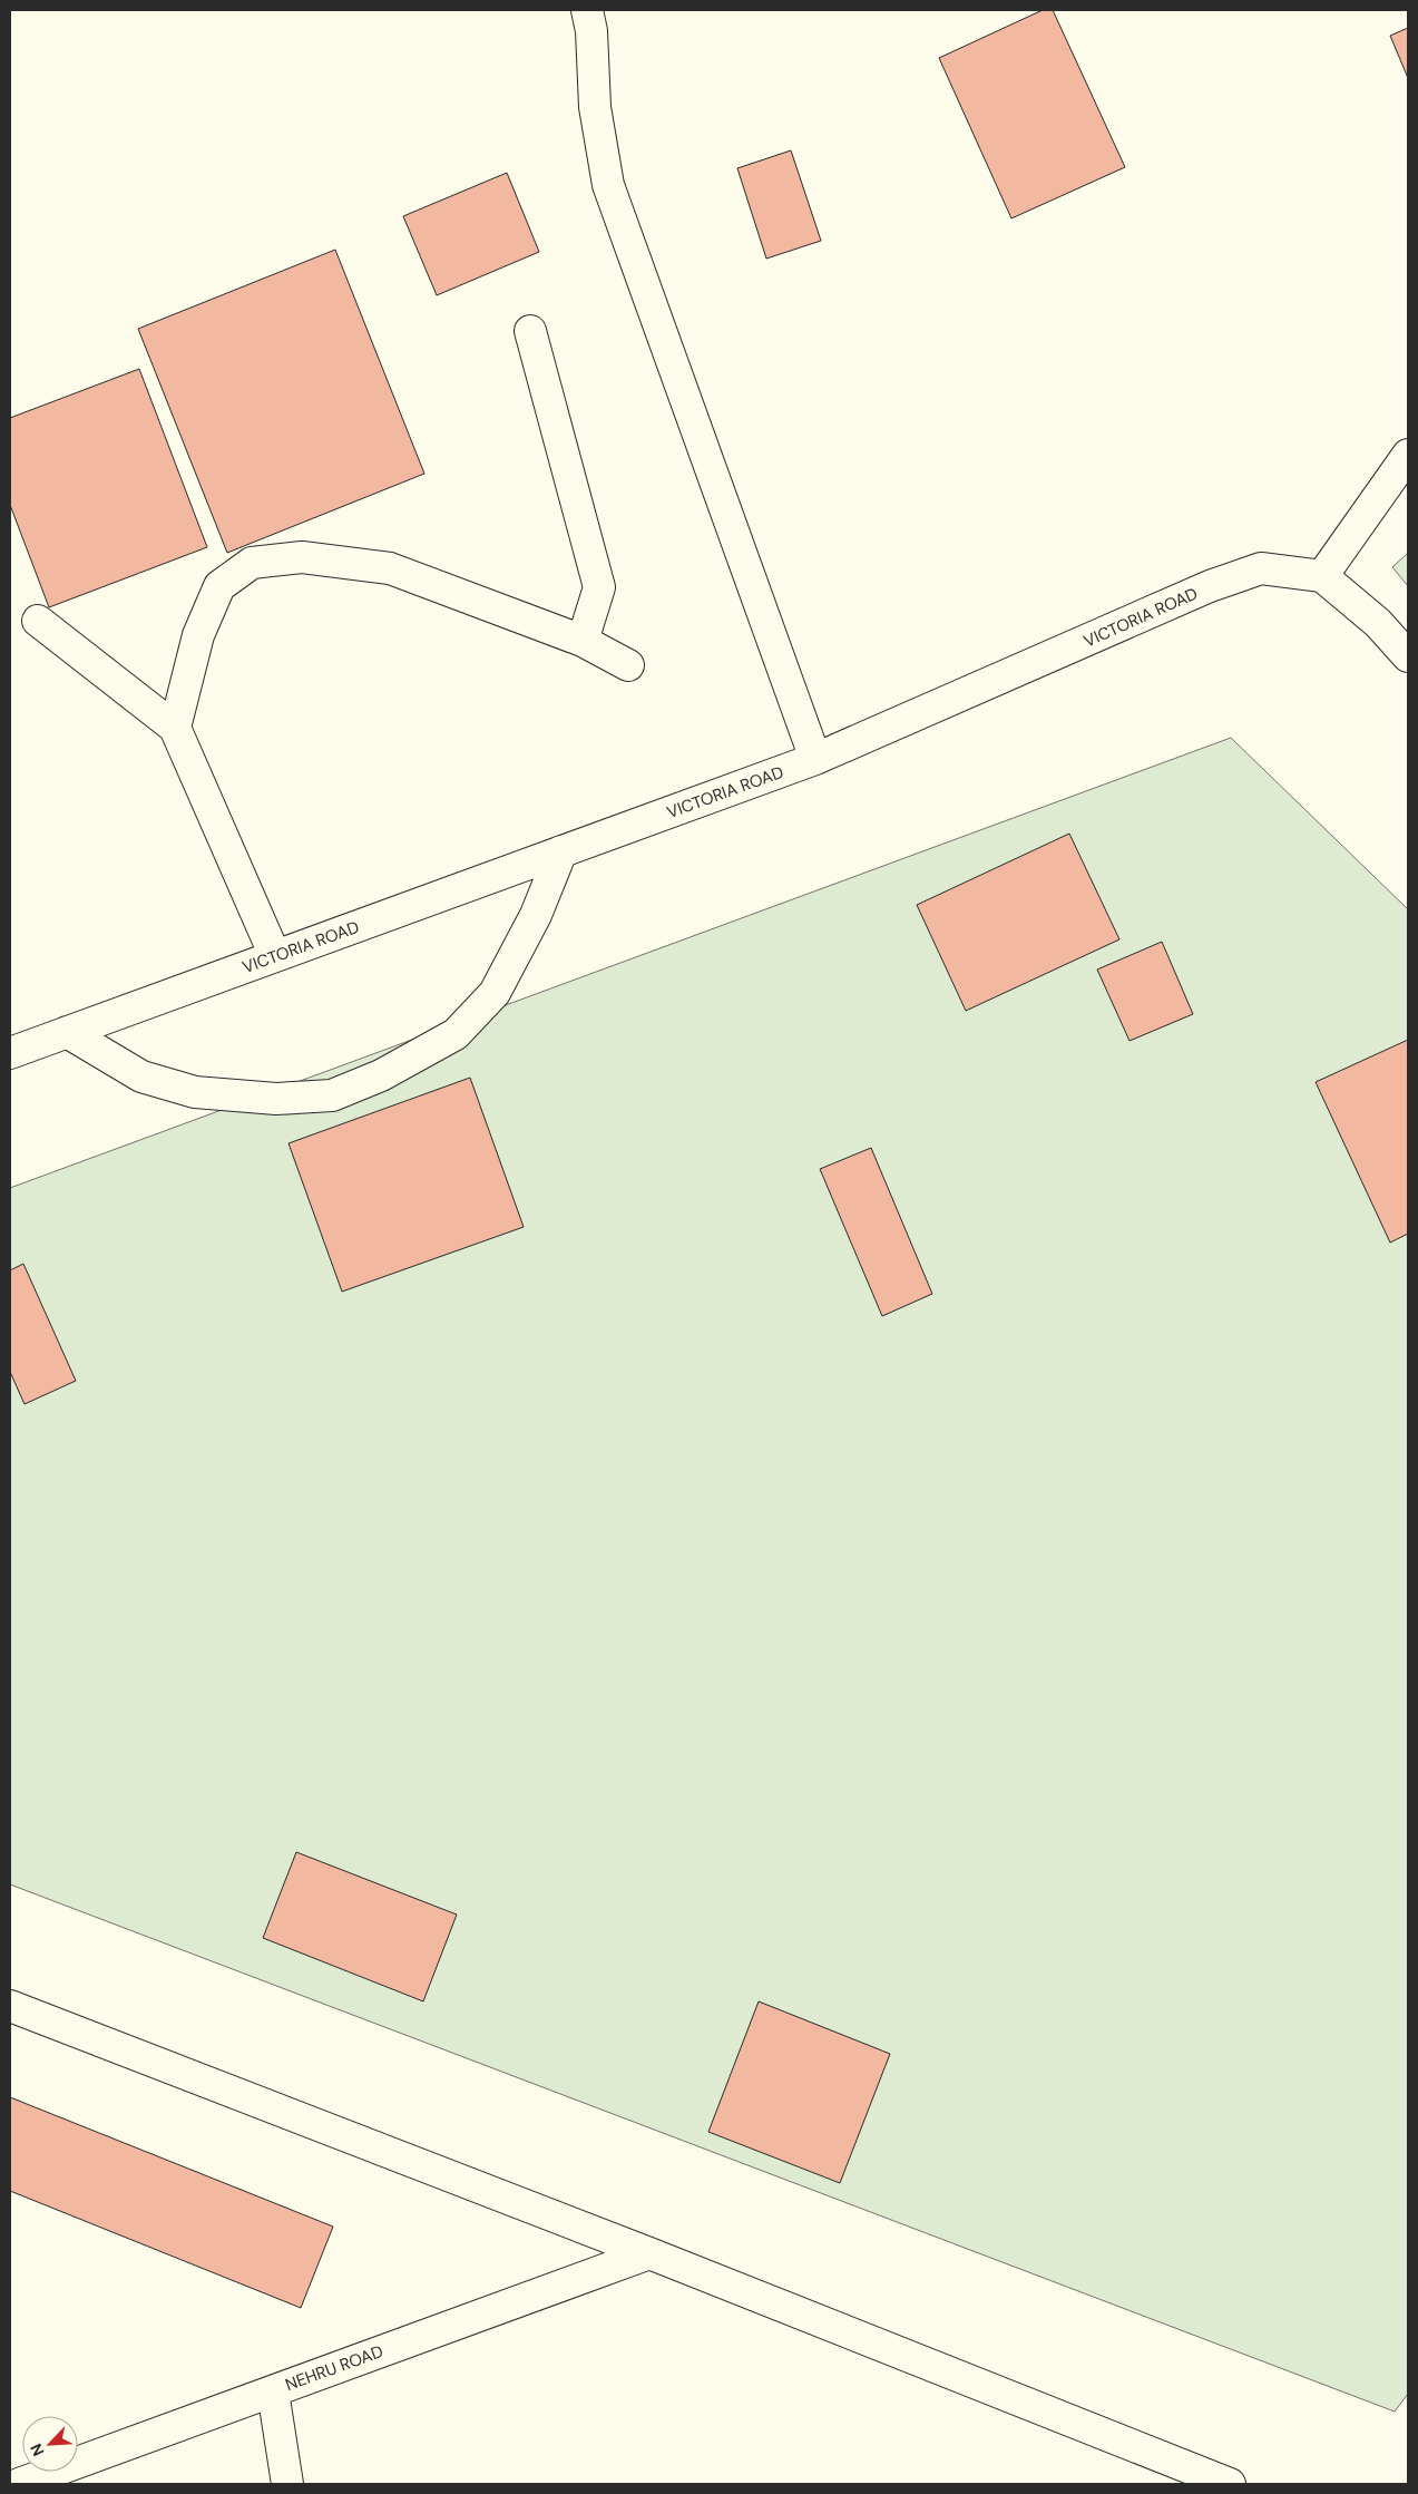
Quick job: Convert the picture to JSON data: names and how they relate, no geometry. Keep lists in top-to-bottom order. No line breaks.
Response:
{"streets":{"street":["VICTORIA ROAD","NEHRU ROAD"]},"north":"bottom left"}
